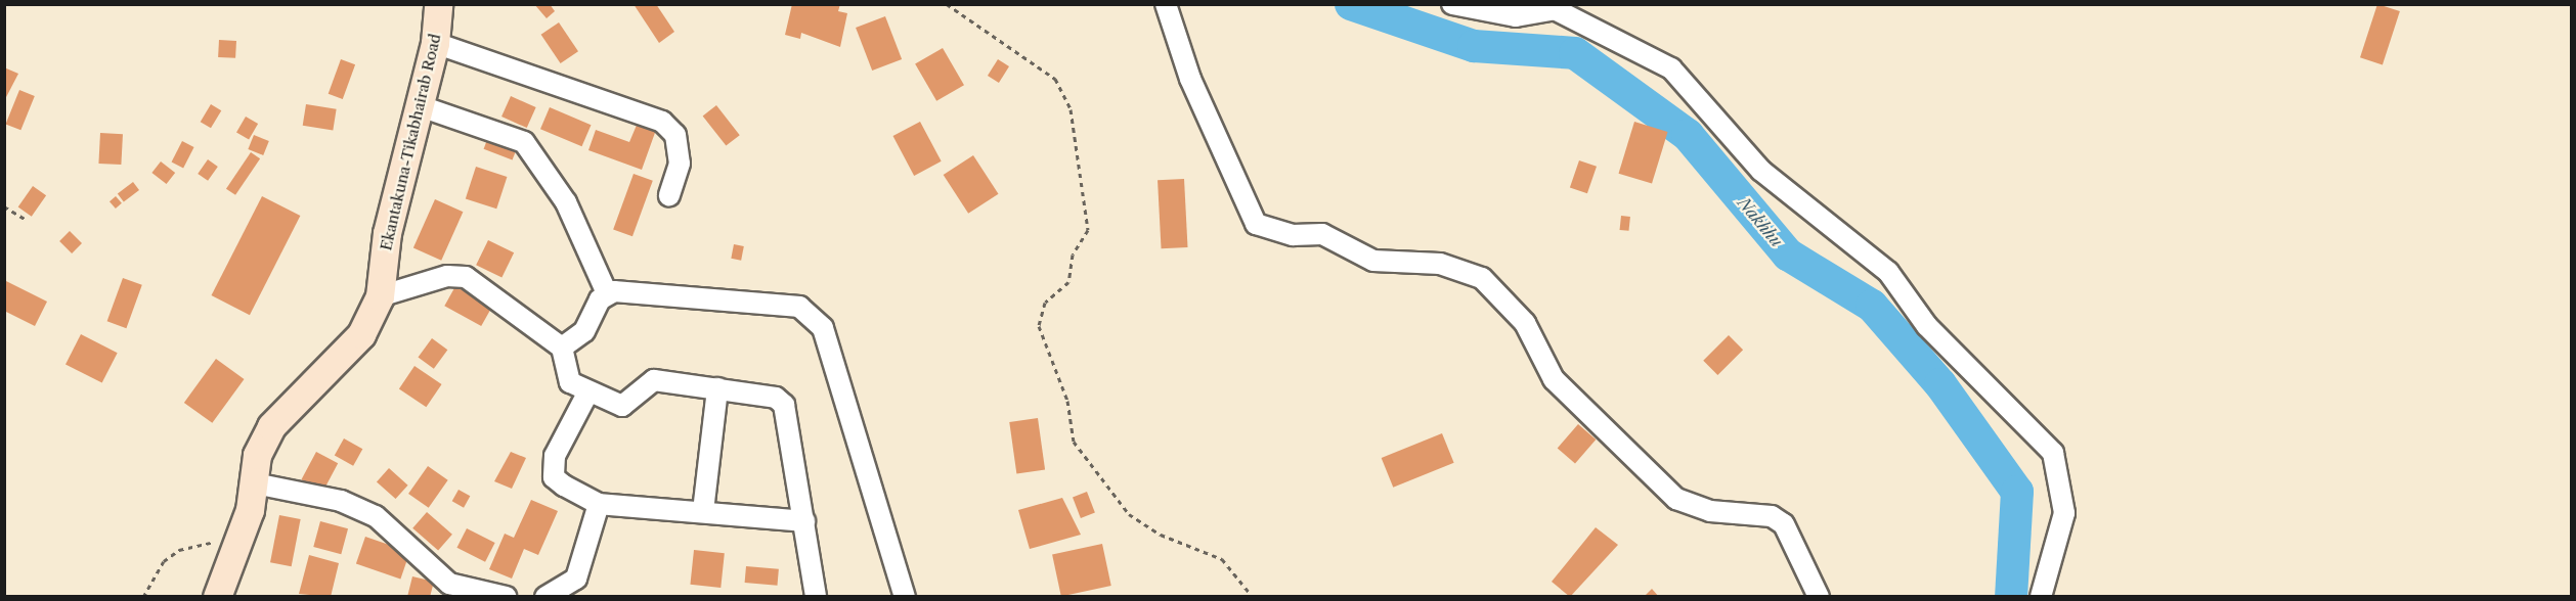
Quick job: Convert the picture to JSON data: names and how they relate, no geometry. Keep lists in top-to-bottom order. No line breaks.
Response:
{"streets":{"main road":["Ekantakuna-Tikabhairab Road"]},"water":["Nakhhu"]}
